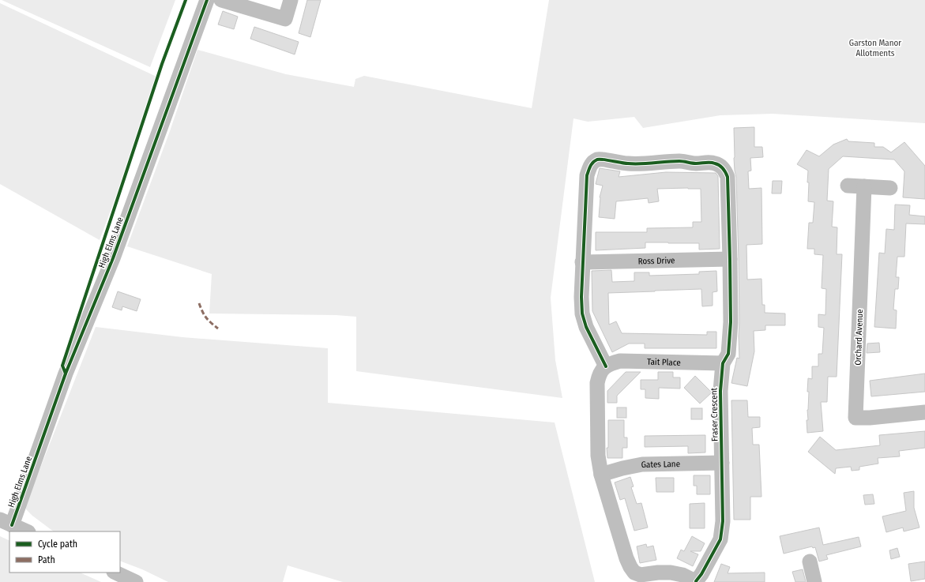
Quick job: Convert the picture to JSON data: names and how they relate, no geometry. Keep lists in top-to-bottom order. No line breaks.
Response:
{"streets":{"street":["High Elms Lane","Ross Drive","Orchard Avenue","Tait Place","Fraser Crescent","Gates Lane"]},"crossings":[["Ross Drive","Fraser Crescent"],["Tait Place","Fraser Crescent"],["Fraser Crescent","Gates Lane"]],"parks":["Garston Manor Allotments"],"legend":["Cycle path","Path"]}
